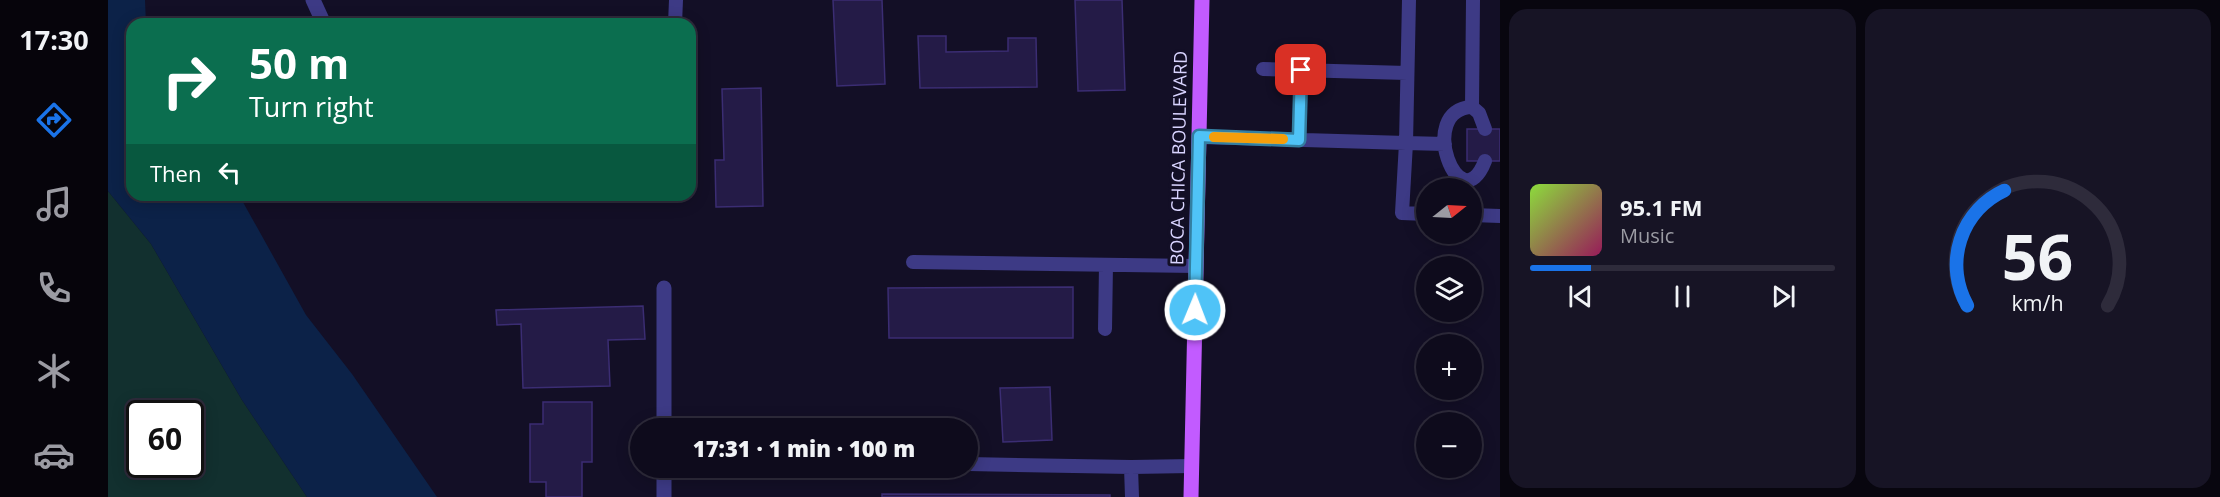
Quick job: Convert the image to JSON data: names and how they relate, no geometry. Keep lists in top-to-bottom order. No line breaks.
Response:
{"streets":{"main road":["BOCA CHICA BOULEVARD"]},"north":"right","page":{"tabs":"17:30","turn":["50 m","Turn right"],"then":"Then","map_buttons":["+","−"],"song":["95.1 FM","Music"],"limit":"60","trip":"17:31 · 1 min · 100 m","gauge":["56","km/h"]}}
